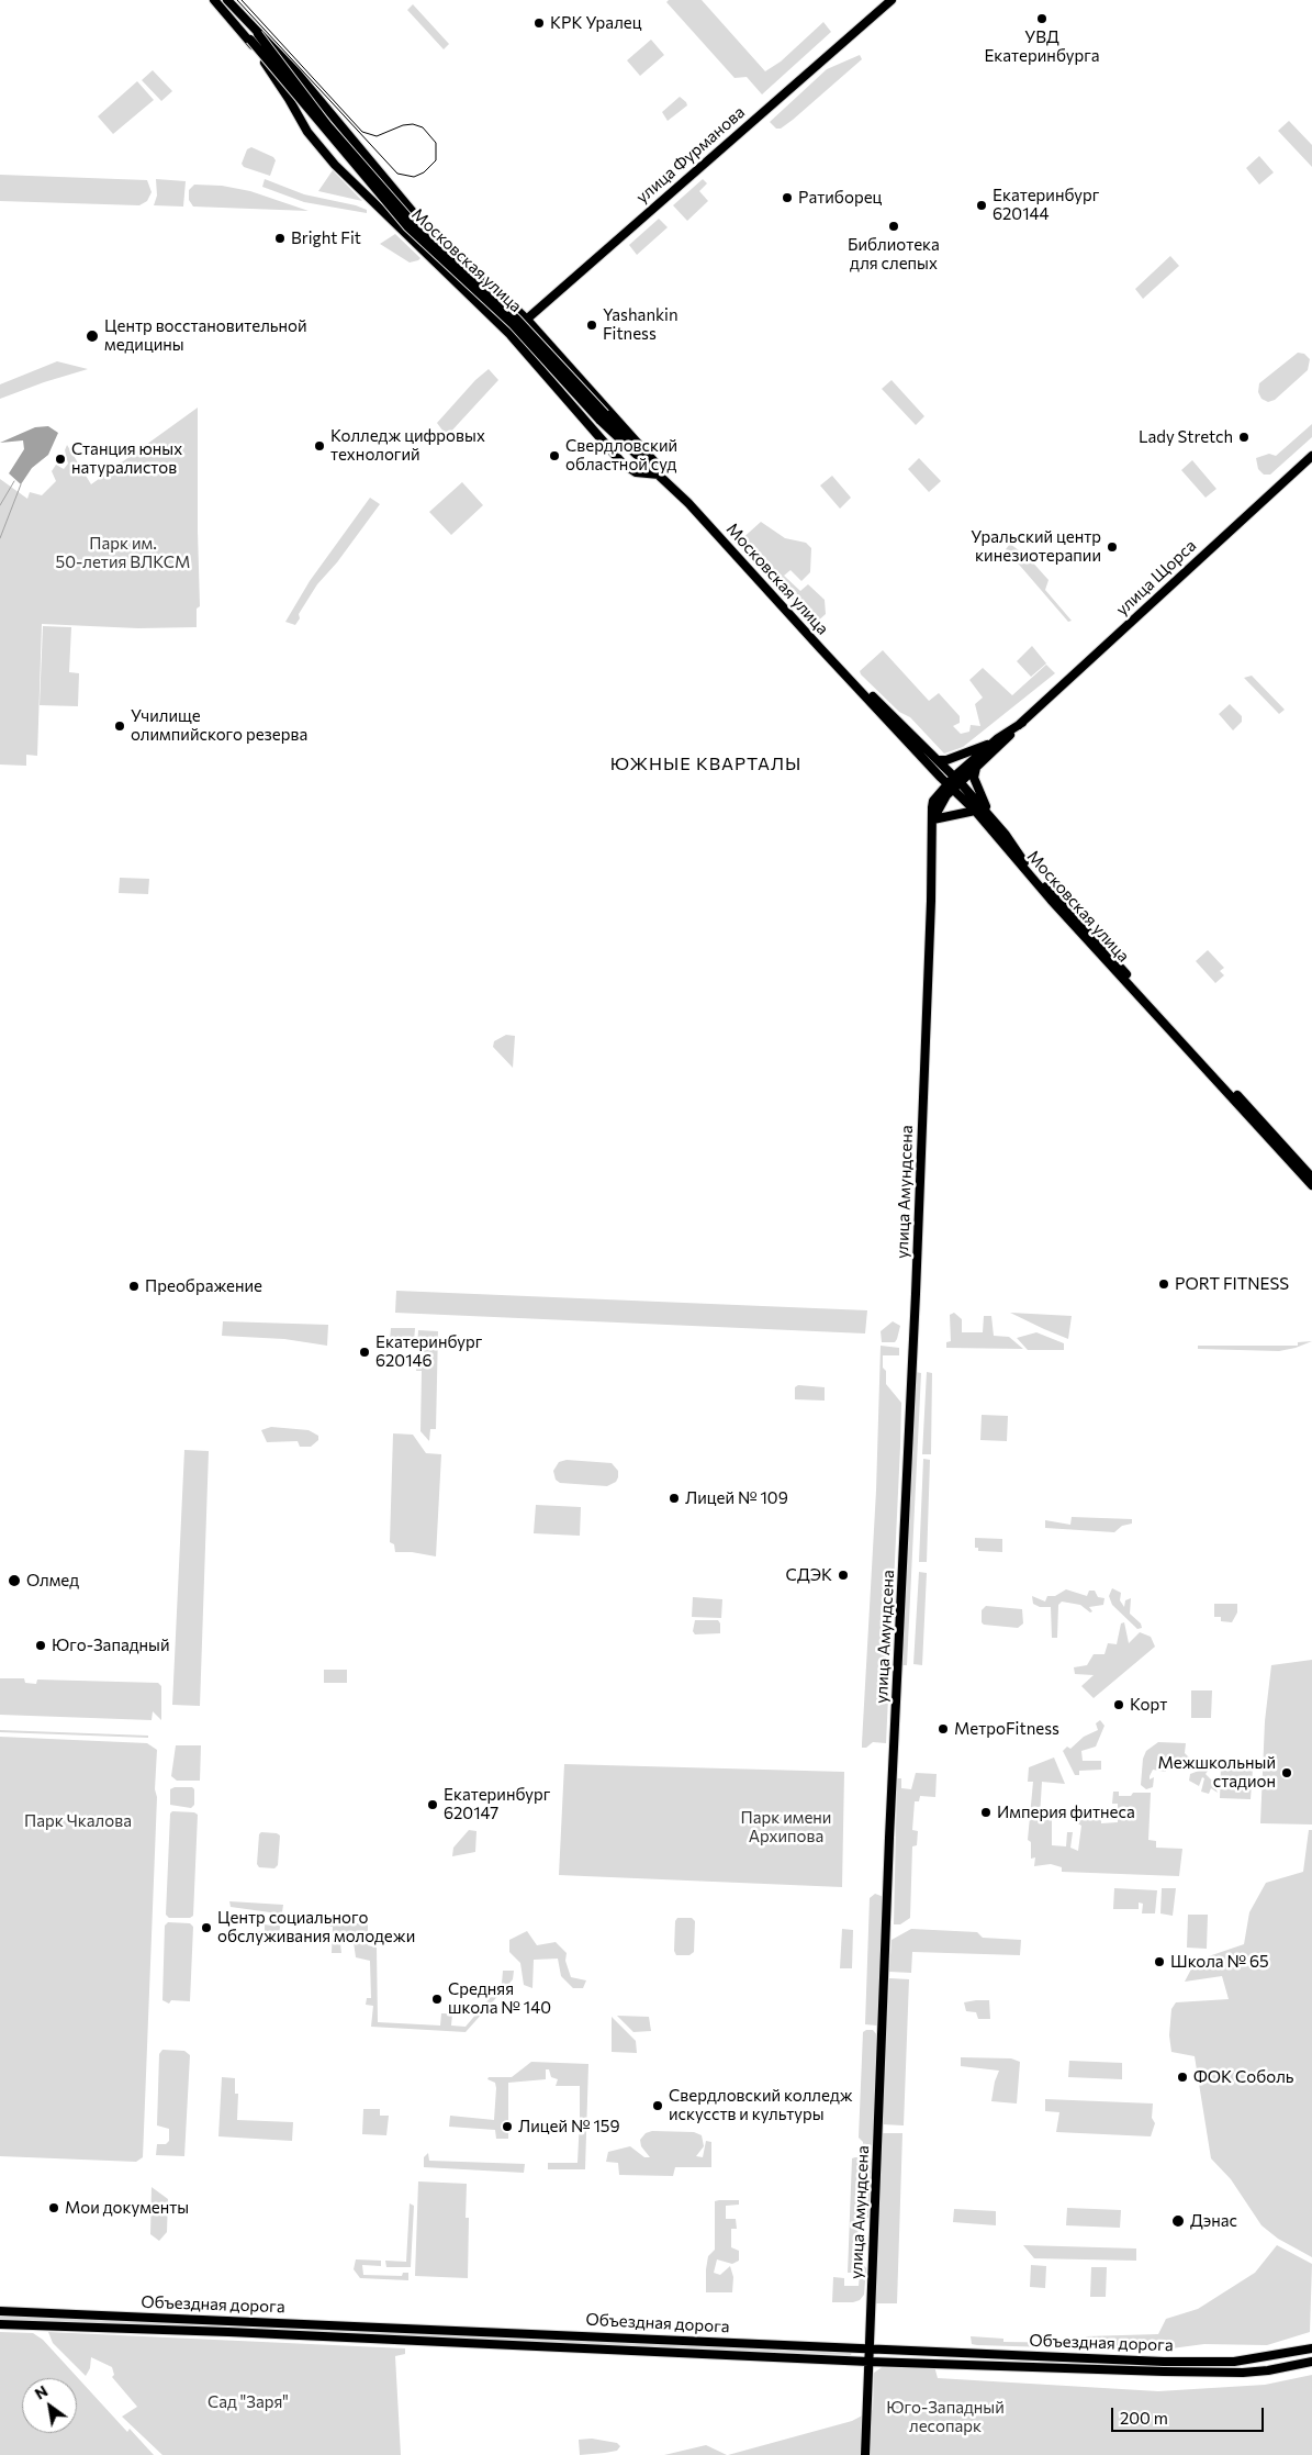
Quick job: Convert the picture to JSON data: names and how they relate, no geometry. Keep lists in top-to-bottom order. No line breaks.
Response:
{"streets":{"main road":["улица Фурманова","Московская улица","улица Щорса","улица Амундсена","Объездная дорога"]},"crossings":[["улица Фурманова","Московская улица"],["Московская улица","улица Щорса"],["улица Щорса","улица Амундсена"],["улица Амундсена","Объездная дорога"]],"districts":["ЮЖНЫЕ КВАРТАЛЫ"],"parks":["Парк им. 50-летия ВЛКСМ","Парк имени Архипова","Парк Чкалова","Сад \"Заря\"","Юго-Западный лесопарк"],"places":["УВД Екатеринбурга","КРК Уралец","Ратиборец","Екатеринбург 620144","Библиотека для слепых","Bright Fit","Yashankin Fitness","Центр восстановительной медицины","Lady Stretch","Колледж цифровых технологий","Свердловский областной суд","Станция юных натуралистов","Уральский центр кинезиотерапии","Училище олимпийского резерва","PORT FITNESS","Преображение","Екатеринбург 620146","Лицей № 109","СДЭК","Олмед","Юго-Западный","Корт","МетроFitness","Межшкольный стадион","Екатеринбург 620147","Империя фитнеса","Центр социального обслуживания молодежи","Школа № 65","Средняя школа № 140","ФОК Соболь","Свердловский колледж искусств и культуры","Лицей № 159","Мои документы","Дэнас"],"scale_bar":"200 m","north":"top left"}
